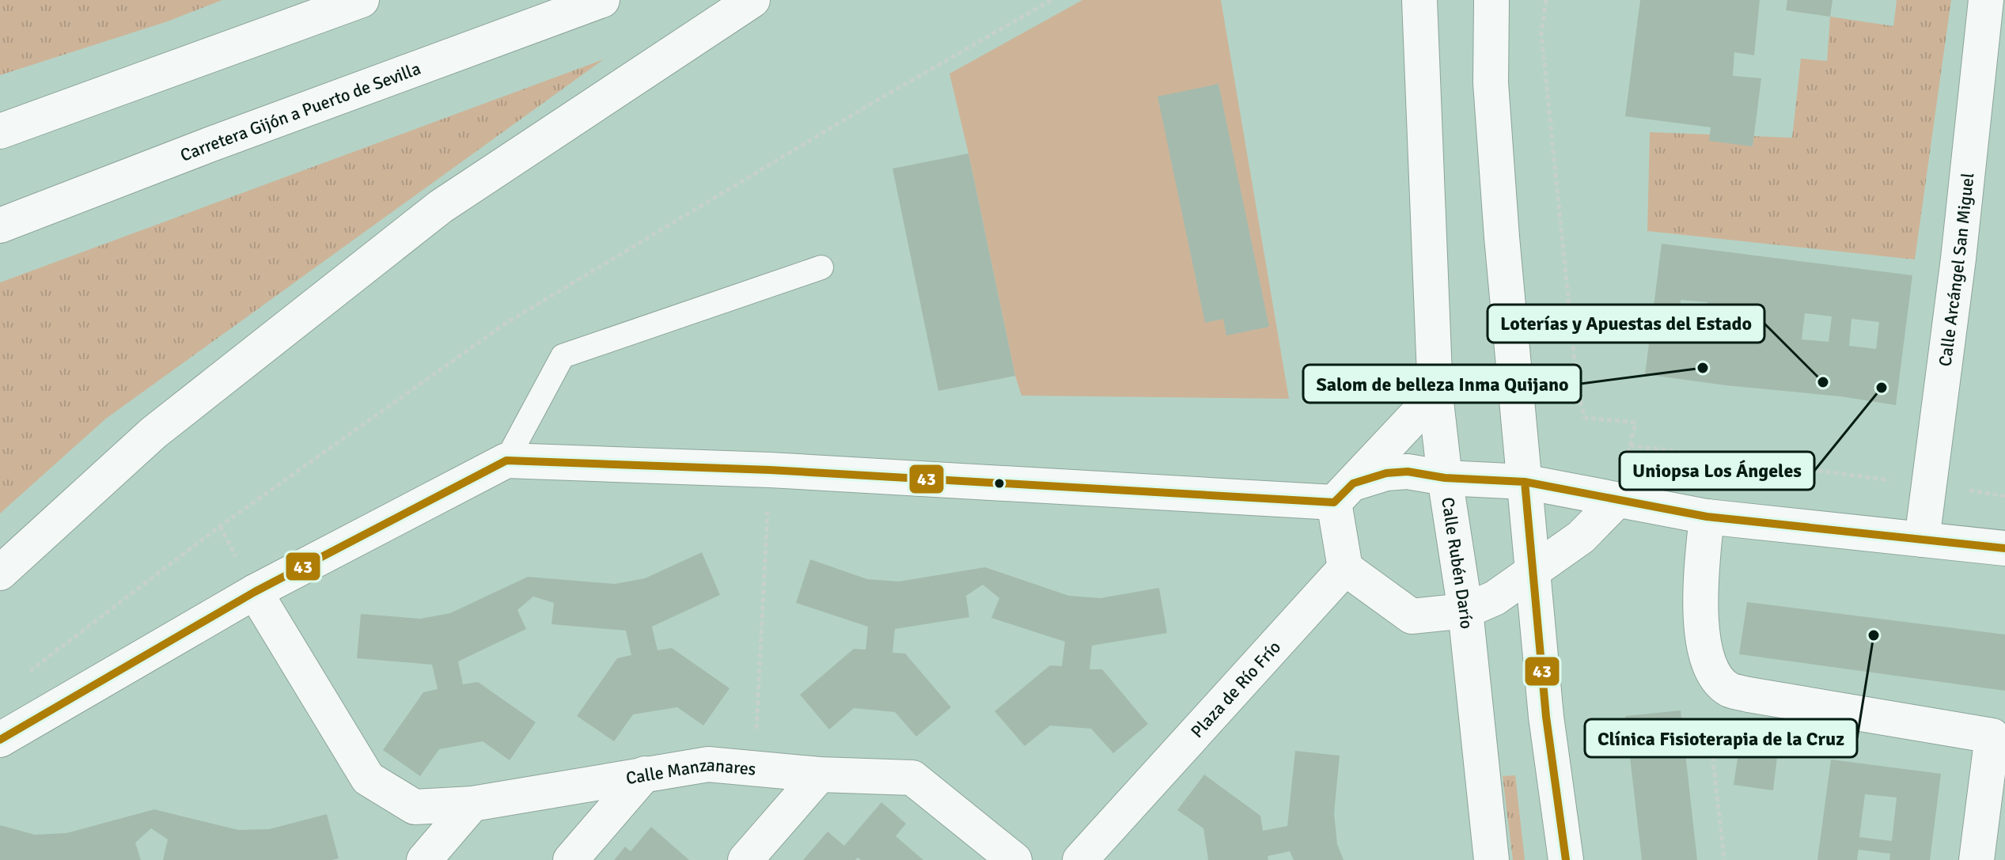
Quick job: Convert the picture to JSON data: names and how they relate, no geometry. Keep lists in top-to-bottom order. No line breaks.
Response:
{"streets":{"main road":["Carretera Gijón a Puerto de Sevilla","Calle Arcángel San Miguel","Calle Rubén Darío","Plaza de Río Frío","Calle Manzanares"]},"places":["Salom de belleza Inma Quijano","Loterías y Apuestas del Estado","Uniopsa Los Ángeles","Clínica Fisioterapia de la Cruz"],"lines":["transit line 43"]}
